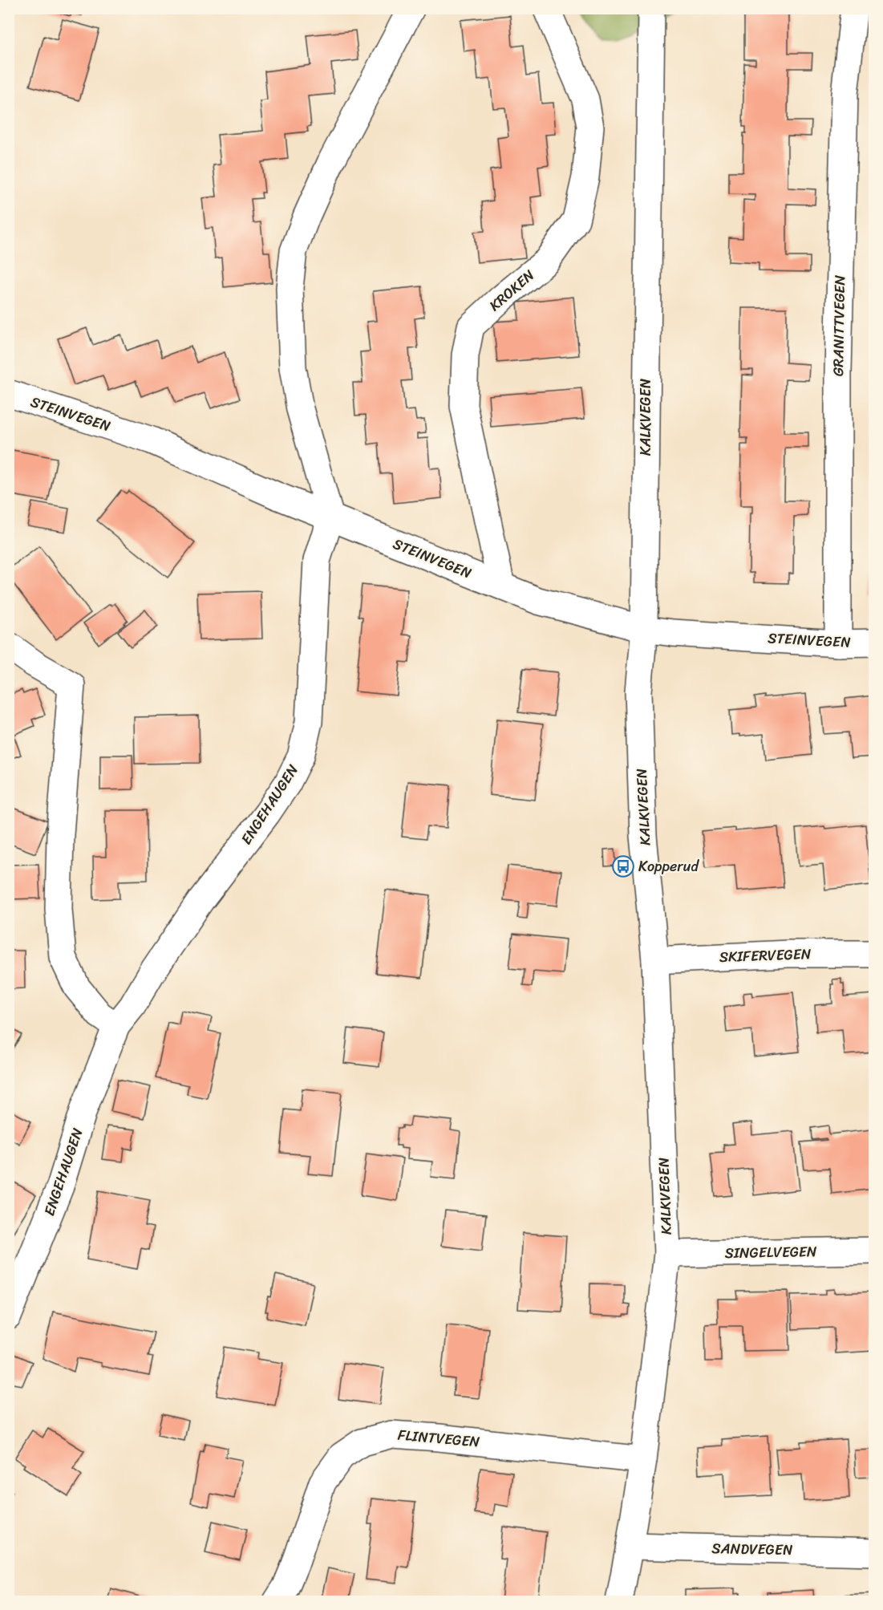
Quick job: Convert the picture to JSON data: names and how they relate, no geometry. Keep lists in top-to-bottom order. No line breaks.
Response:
{"streets":{"street":["KROKEN","GRANITTVEGEN","STEINVEGEN","KALKVEGEN","ENGEHAUGEN","SKIFERVEGEN","SINGELVEGEN","FLINTVEGEN","SANDVEGEN"]},"crossings":[["KROKEN","STEINVEGEN"],["GRANITTVEGEN","STEINVEGEN"],["STEINVEGEN","KALKVEGEN"],["STEINVEGEN","ENGEHAUGEN"],["KALKVEGEN","SKIFERVEGEN"],["KALKVEGEN","SINGELVEGEN"],["KALKVEGEN","FLINTVEGEN"],["KALKVEGEN","SANDVEGEN"]],"places":{"bus stop":["Kopperud"]}}
